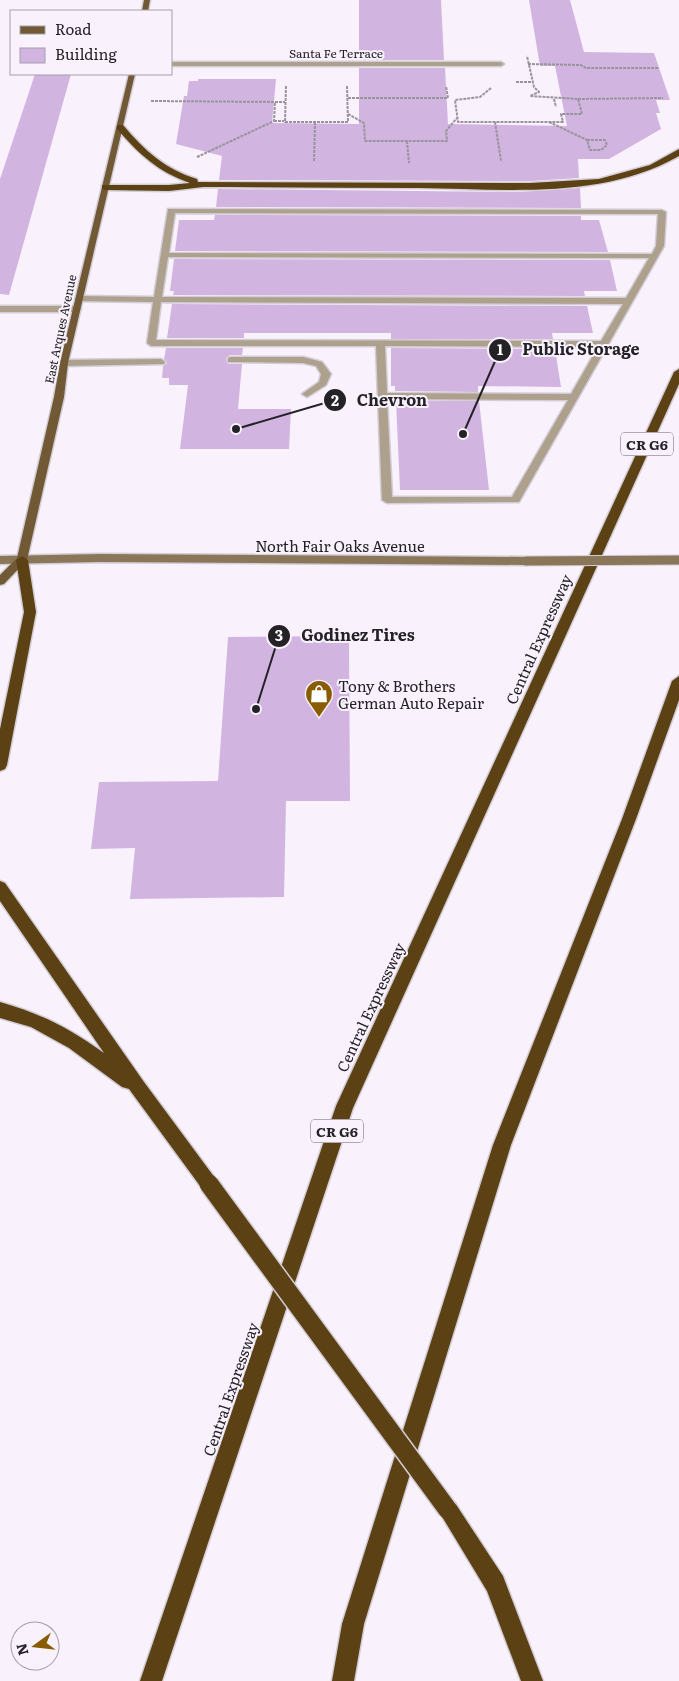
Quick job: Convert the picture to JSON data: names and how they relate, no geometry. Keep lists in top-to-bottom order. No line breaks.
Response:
{"streets":{"highway":["CR G6","Central Expressway"],"main road":["East Arques Avenue","North Fair Oaks Avenue"],"street":["Santa Fe Terrace"]},"crossings":[["East Arques Avenue","North Fair Oaks Avenue"]],"places":{"other":["Chevron","Public Storage","Godinez Tires"],"shop":["Tony & Brothers German Auto Repair"]},"legend":["Road","Building"],"north":"left"}
